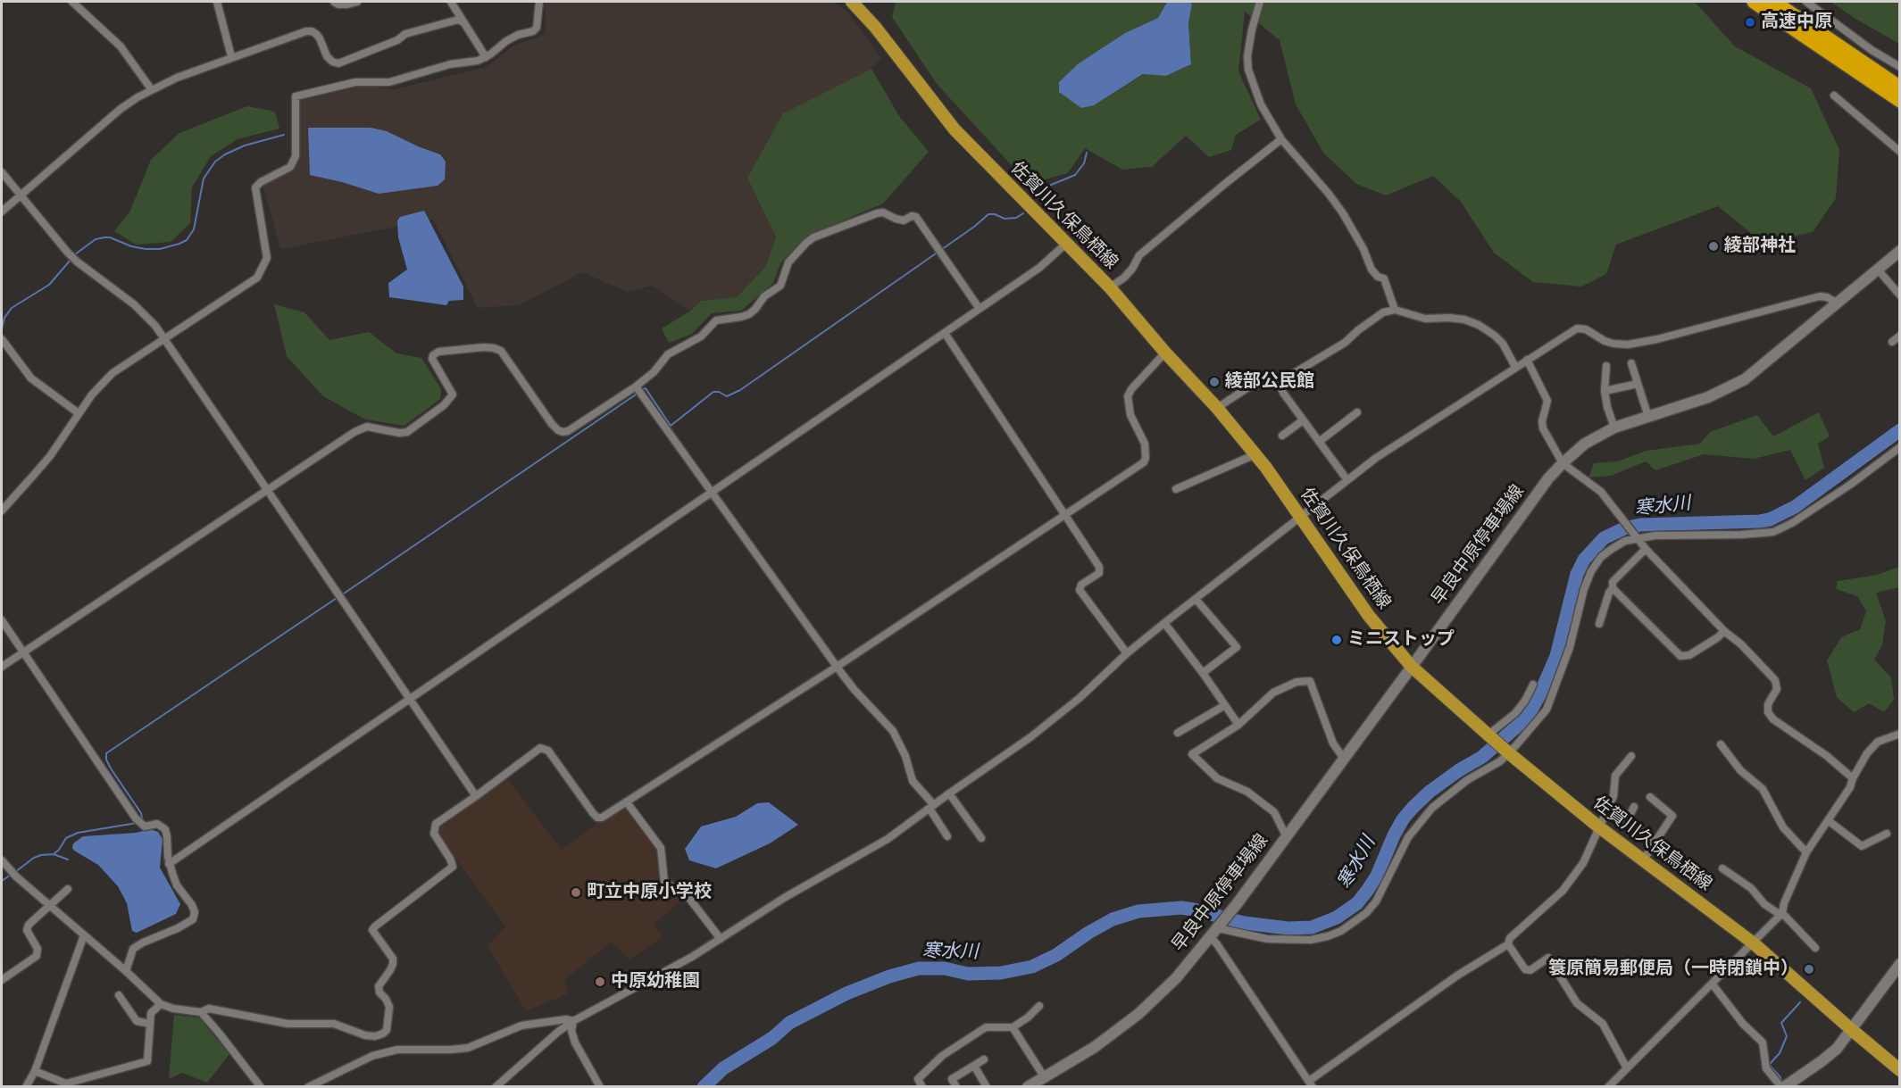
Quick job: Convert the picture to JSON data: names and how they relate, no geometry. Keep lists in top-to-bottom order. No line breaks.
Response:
{"streets":{"main road":["佐賀川久保鳥栖線","早良中原停車場線"]},"crossings":[["佐賀川久保鳥栖線","早良中原停車場線"]],"water":["寒水川"],"places":["高速中原","綾部神社","綾部公民館","ミニストップ","町立中原小学校","簑原簡易郵便局（一時閉鎖中）","中原幼稚園"]}
